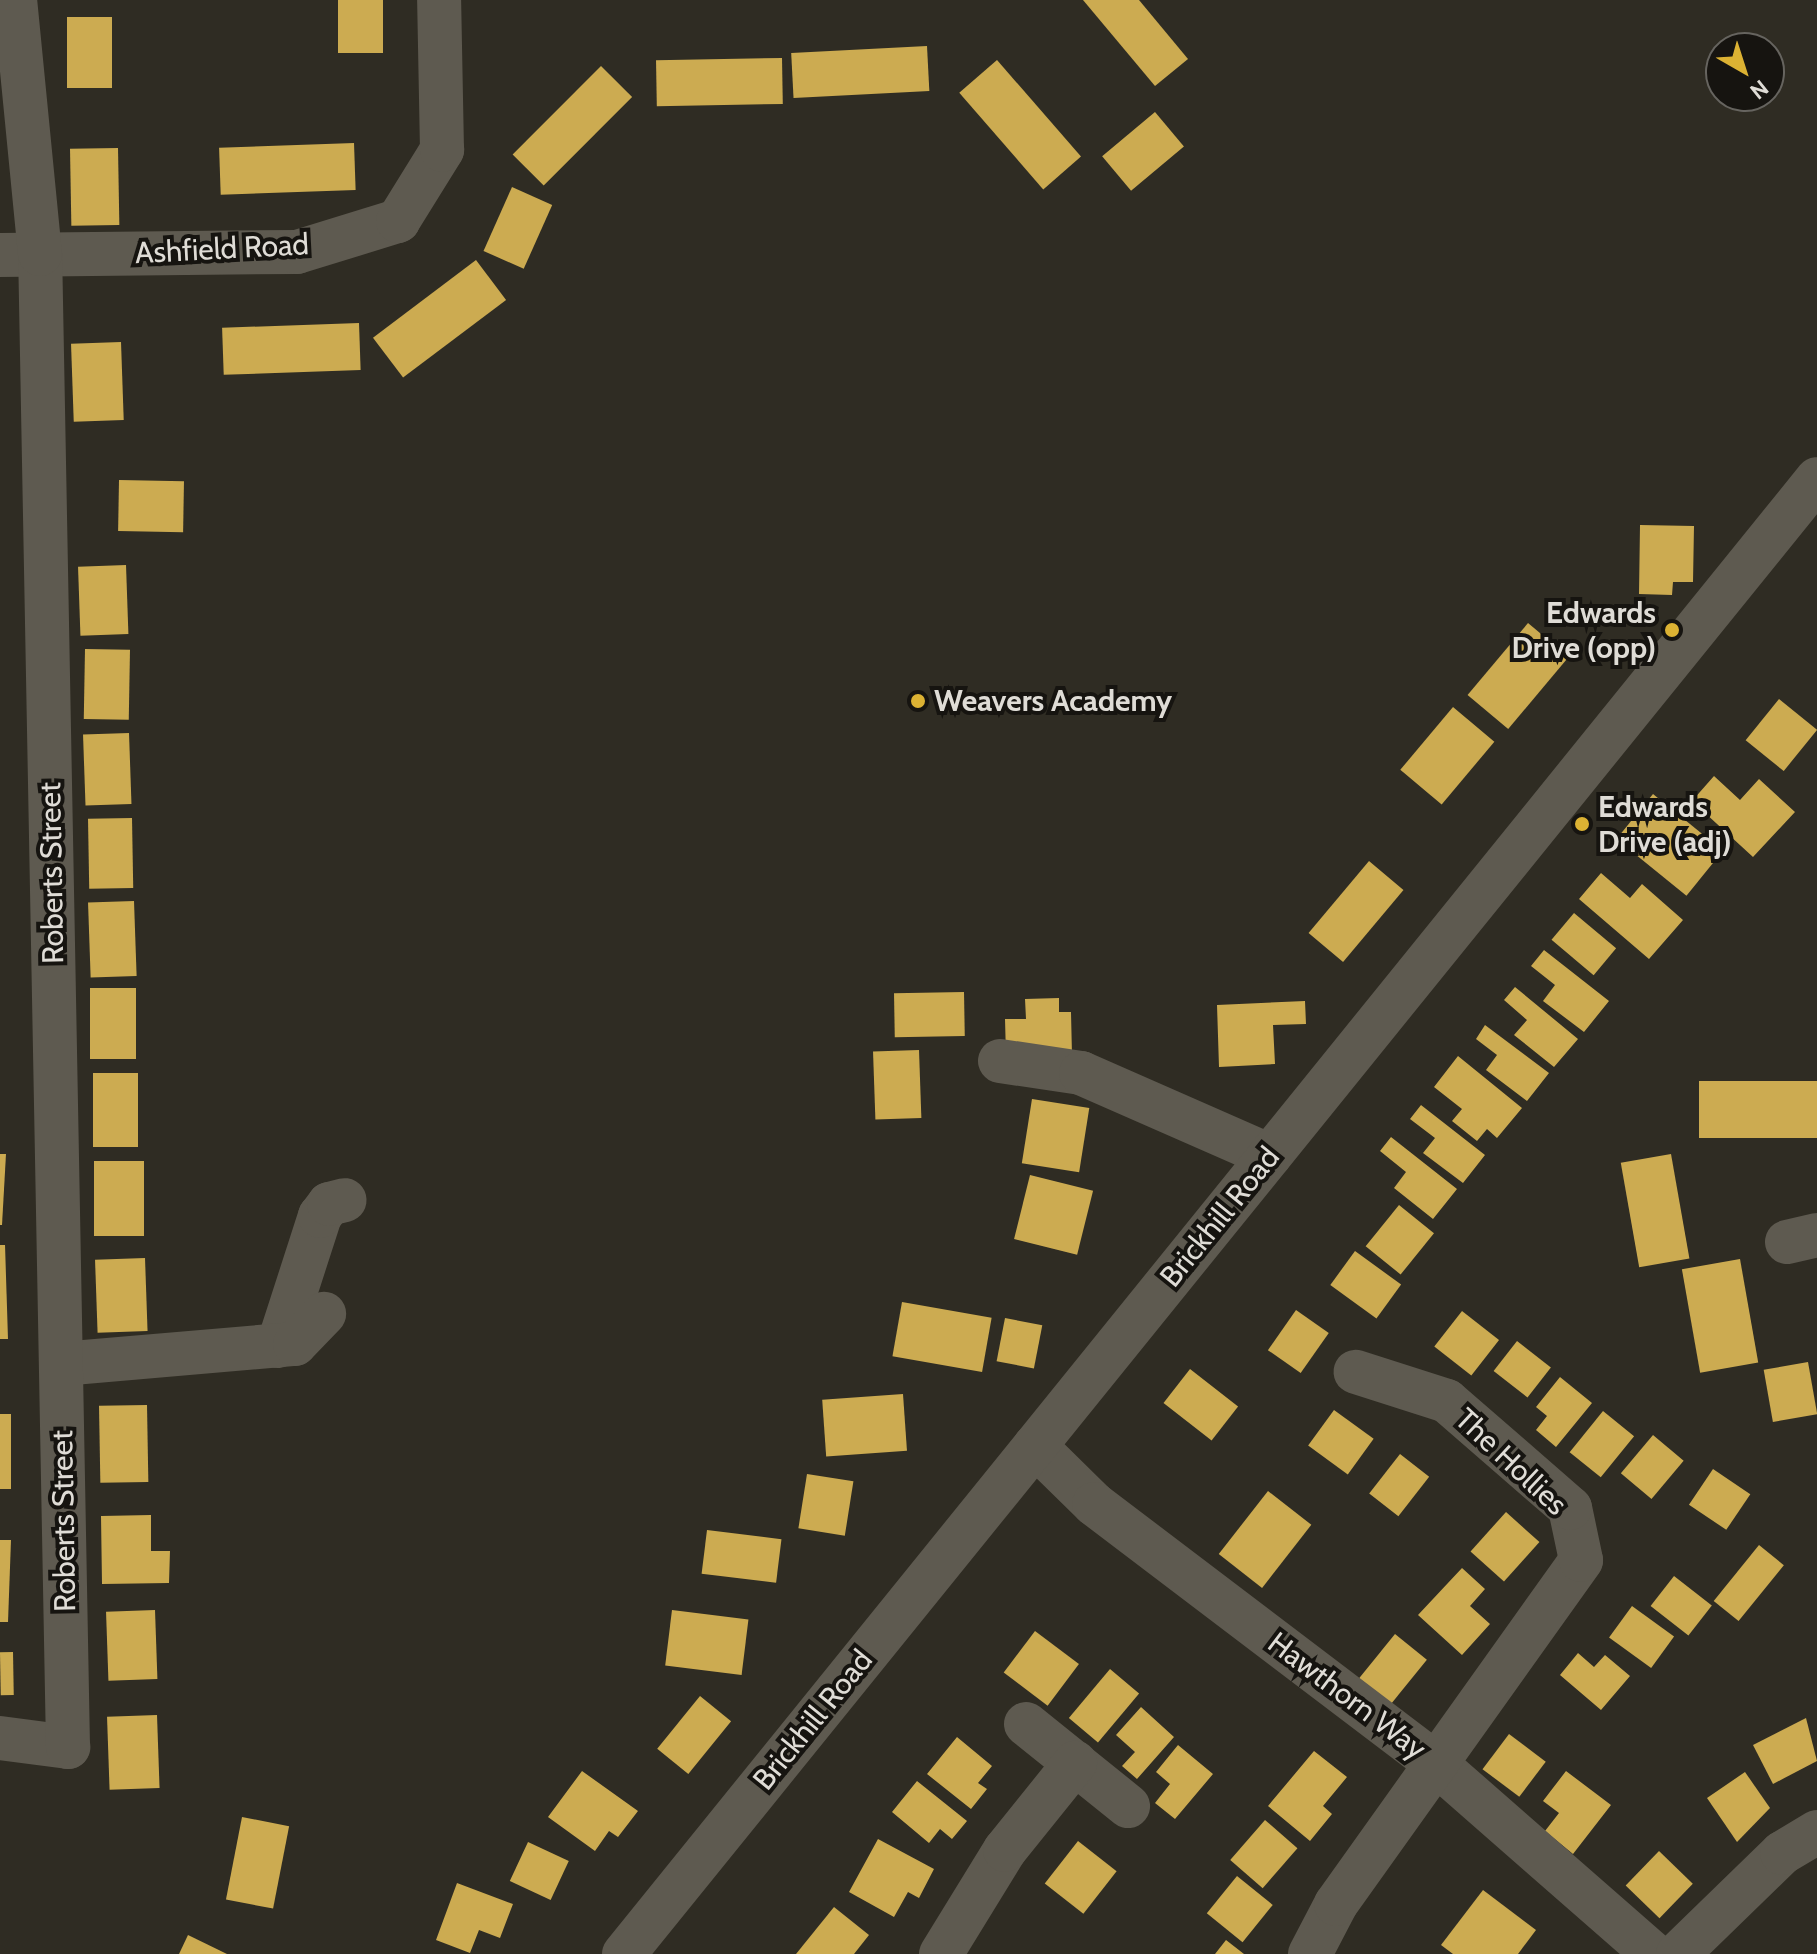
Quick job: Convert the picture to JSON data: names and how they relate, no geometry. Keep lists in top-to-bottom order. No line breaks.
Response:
{"streets":{"street":["Ashfield Road","Roberts Street","Brickhill Road","The Hollies","Hawthorn Way"]},"crossings":[["Ashfield Road","Roberts Street"],["Brickhill Road","Hawthorn Way"],["The Hollies","Hawthorn Way"]],"places":["Edwards Drive (opp)","Weavers Academy","Edwards Drive (adj)"],"north":"bottom right"}
